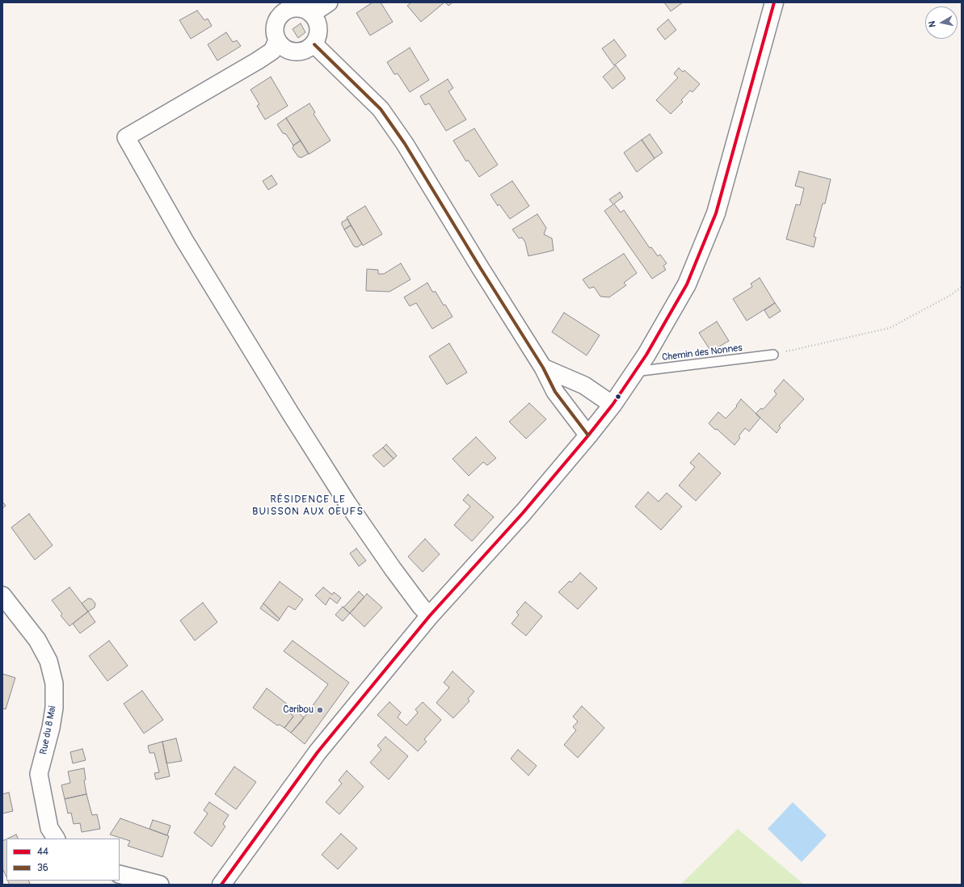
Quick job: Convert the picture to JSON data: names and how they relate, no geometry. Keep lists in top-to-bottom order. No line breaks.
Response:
{"streets":{"street":["Rue du 8 Mai"],"lane":["Chemin des Nonnes"]},"districts":["RÉSIDENCE LE BUISSON AUX OEUFS"],"places":["Caribou"],"lines":["transit line 44","transit line 36"],"legend":["44","36"],"north":"left"}
